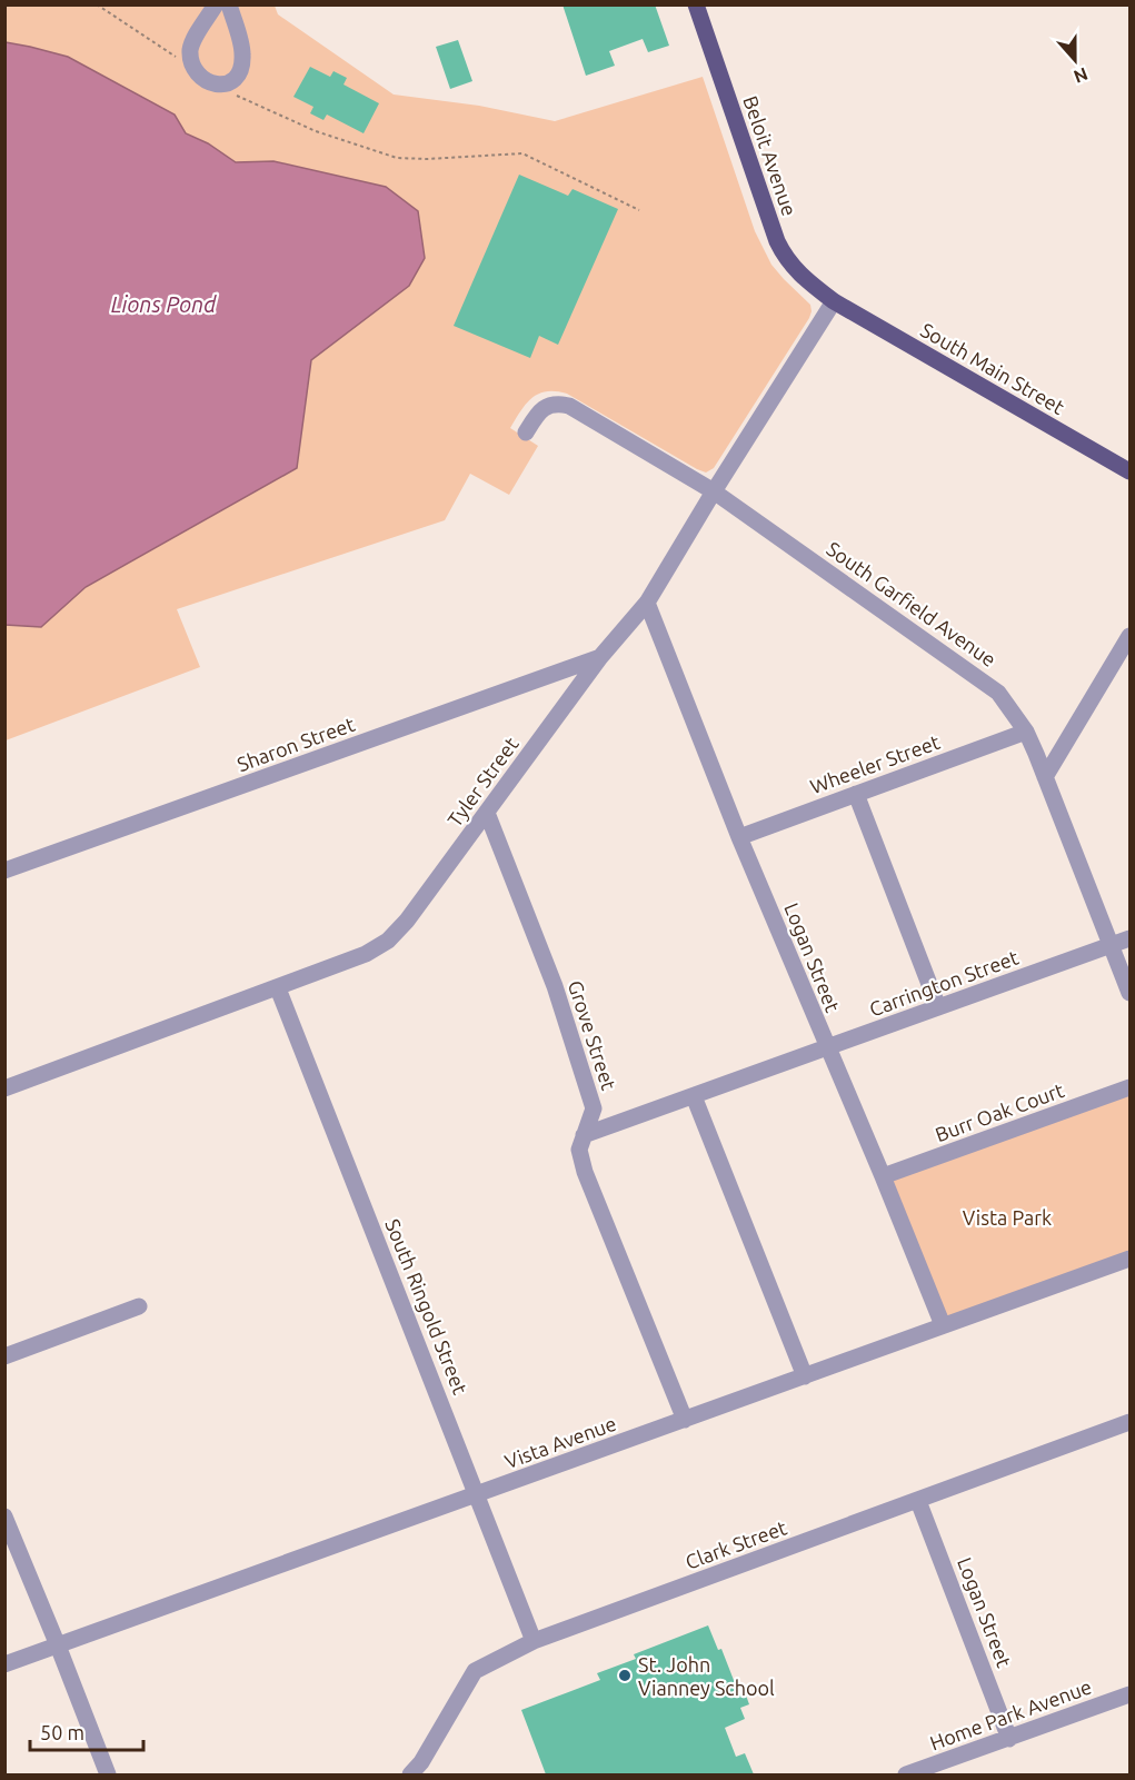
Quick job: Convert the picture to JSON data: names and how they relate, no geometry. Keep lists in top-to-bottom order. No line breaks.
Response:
{"streets":{"main road":["Beloit Avenue","South Main Street"],"street":["South Garfield Avenue","Sharon Street","Wheeler Street","Tyler Street","Logan Street","Carrington Street","Grove Street","Burr Oak Court","South Ringold Street","Vista Avenue","Clark Street","Home Park Avenue"]},"crossings":[["Beloit Avenue","South Main Street"],["Beloit Avenue","Tyler Street"],["South Main Street","Tyler Street"],["South Garfield Avenue","Wheeler Street"],["South Garfield Avenue","Tyler Street"],["South Garfield Avenue","Carrington Street"],["Sharon Street","Tyler Street"],["Wheeler Street","Logan Street"],["Tyler Street","Logan Street"],["Tyler Street","Grove Street"],["Tyler Street","South Ringold Street"],["Logan Street","Carrington Street"],["Logan Street","Burr Oak Court"],["Logan Street","Vista Avenue"],["Logan Street","Clark Street"],["Logan Street","Home Park Avenue"],["Carrington Street","Grove Street"],["Grove Street","Vista Avenue"],["South Ringold Street","Vista Avenue"],["South Ringold Street","Clark Street"]],"water":["Lions Pond"],"parks":["Vista Park"],"places":["St. John Vianney School"],"scale_bar":"50 m","north":"bottom"}
